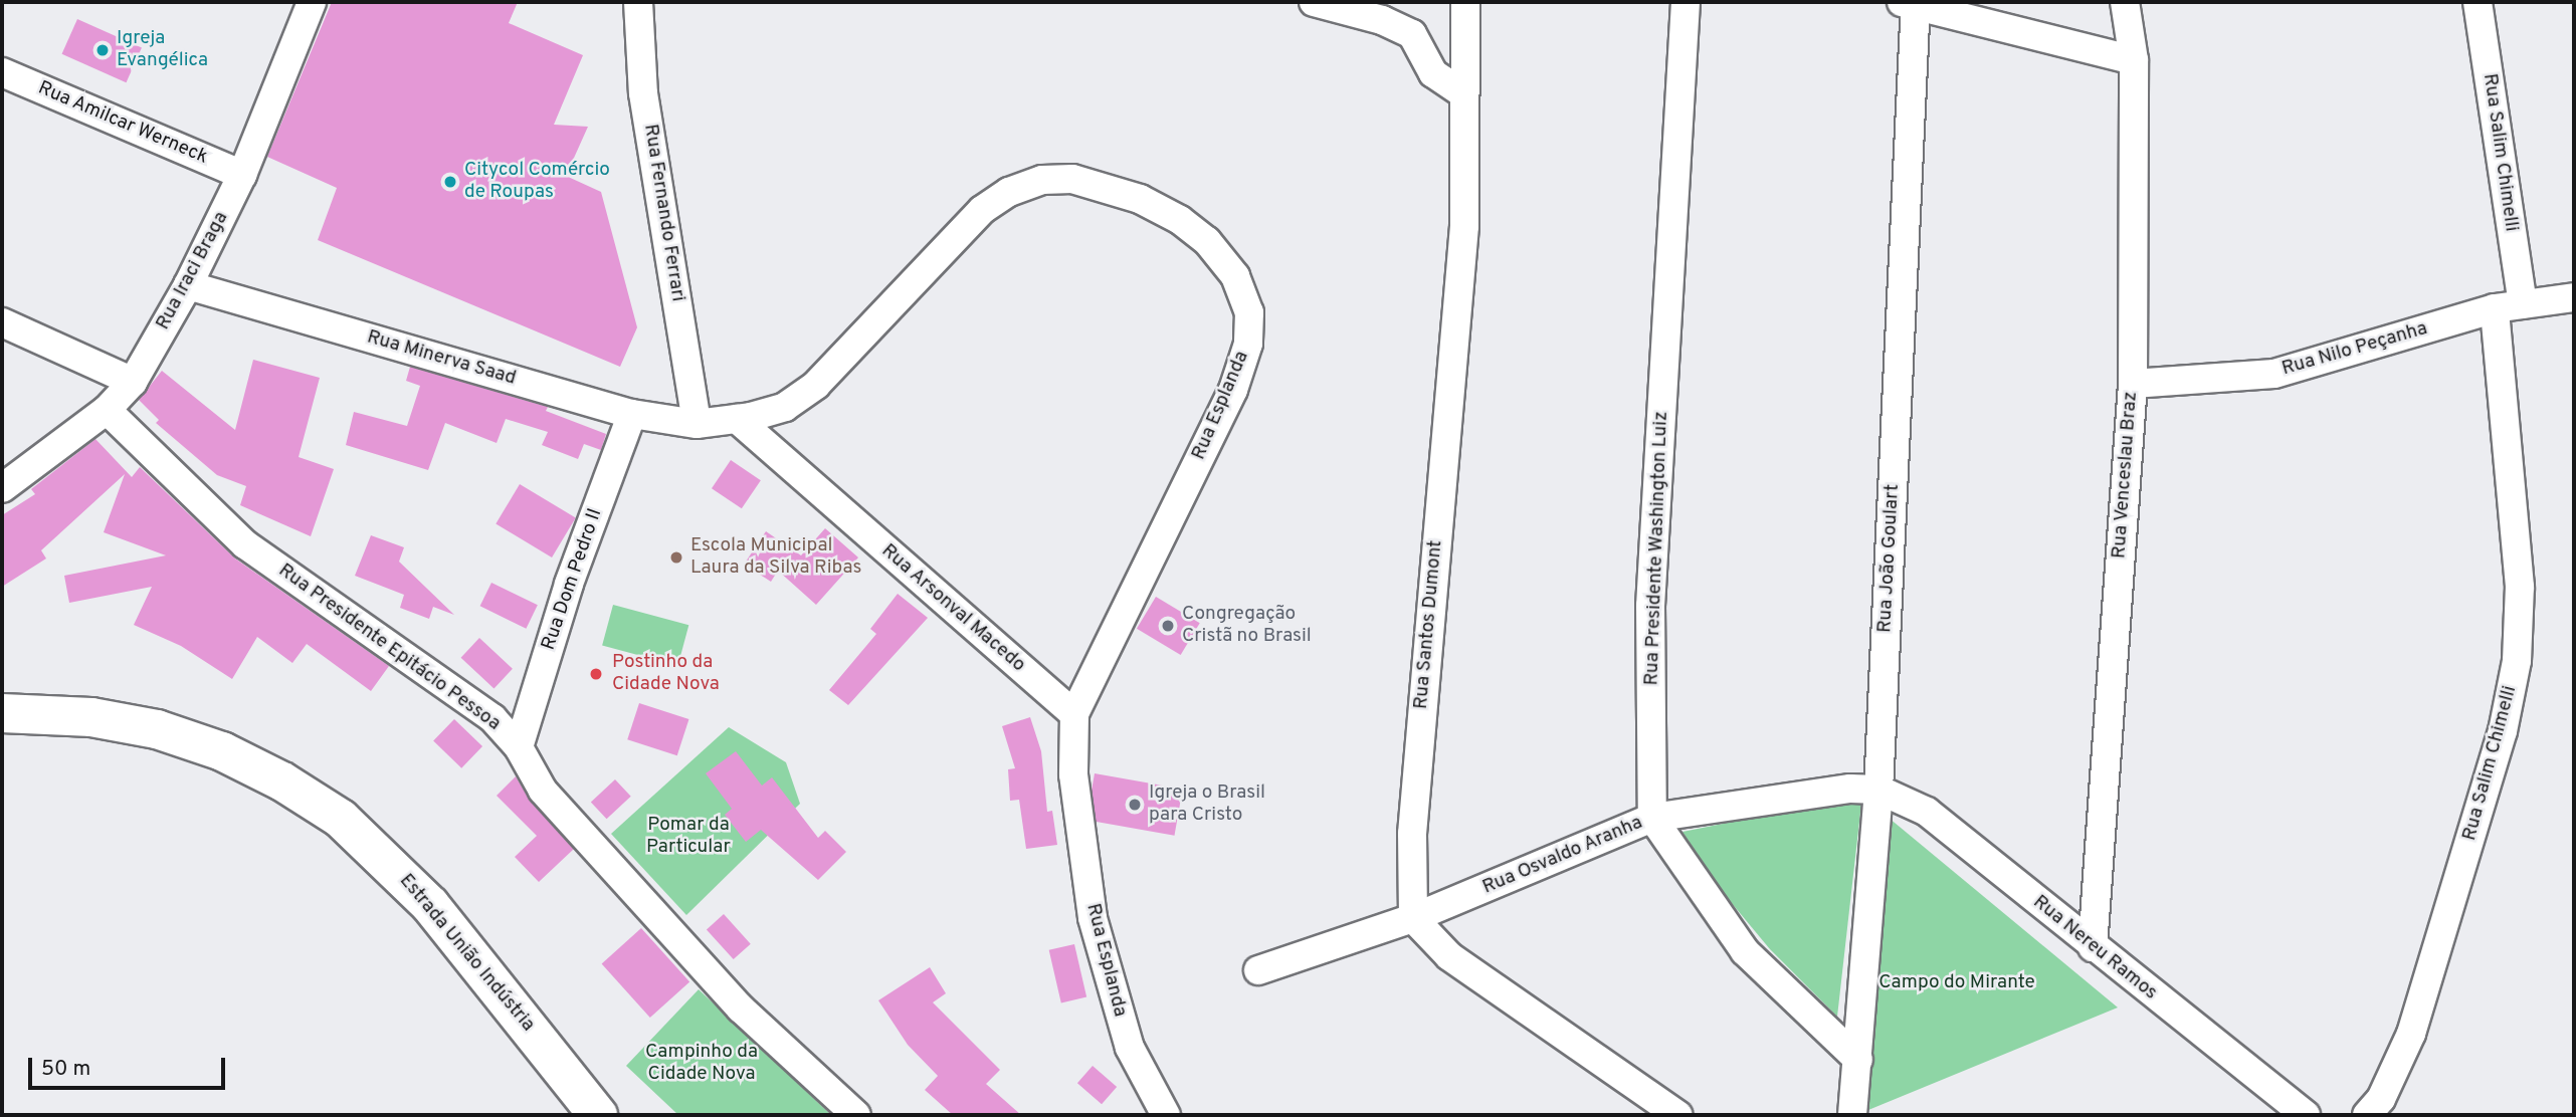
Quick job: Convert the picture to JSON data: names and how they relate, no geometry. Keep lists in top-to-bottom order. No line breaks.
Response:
{"streets":{"main road":["Estrada União Indústria"],"street":["Rua Amilcar Werneck","Rua Salim Chimelli","Rua Fernando Ferrari","Rua Iraci Braga","Rua Nilo Peçanha","Rua Minerva Saad","Rua Esplanda","Rua Venceslau Braz","Rua Presidente Washington Luiz","Rua João Goulart","Rua Dom Pedro II","Rua Arsonval Macedo","Rua Santos Dumont","Rua Presidente Epitácio Pessoa","Rua Osvaldo Aranha","Rua Nereu Ramos"]},"crossings":[["Rua Amilcar Werneck","Rua Iraci Braga"],["Rua Salim Chimelli","Rua Nilo Peçanha"],["Rua Fernando Ferrari","Rua Minerva Saad"],["Rua Fernando Ferrari","Rua Esplanda"],["Rua Iraci Braga","Rua Minerva Saad"],["Rua Iraci Braga","Rua Presidente Epitácio Pessoa"],["Rua Nilo Peçanha","Rua Venceslau Braz"],["Rua Minerva Saad","Rua Esplanda"],["Rua Minerva Saad","Rua Dom Pedro II"],["Rua Esplanda","Rua Arsonval Macedo"],["Rua Venceslau Braz","Rua Nereu Ramos"],["Rua Presidente Washington Luiz","Rua Osvaldo Aranha"],["Rua João Goulart","Rua Osvaldo Aranha"],["Rua João Goulart","Rua Nereu Ramos"],["Rua Dom Pedro II","Rua Presidente Epitácio Pessoa"],["Rua Santos Dumont","Rua Osvaldo Aranha"],["Rua Osvaldo Aranha","Rua Nereu Ramos"]],"parks":["Pomar da Particular","Campo do Mirante","Campinho da Cidade Nova"],"places":["Igreja Evangélica","Citycol Comércio de Roupas","Escola Municipal Laura da Silva Ribas","Congregação Cristã no Brasil","Postinho da Cidade Nova","Igreja o Brasil para Cristo"],"scale_bar":"50 m"}
